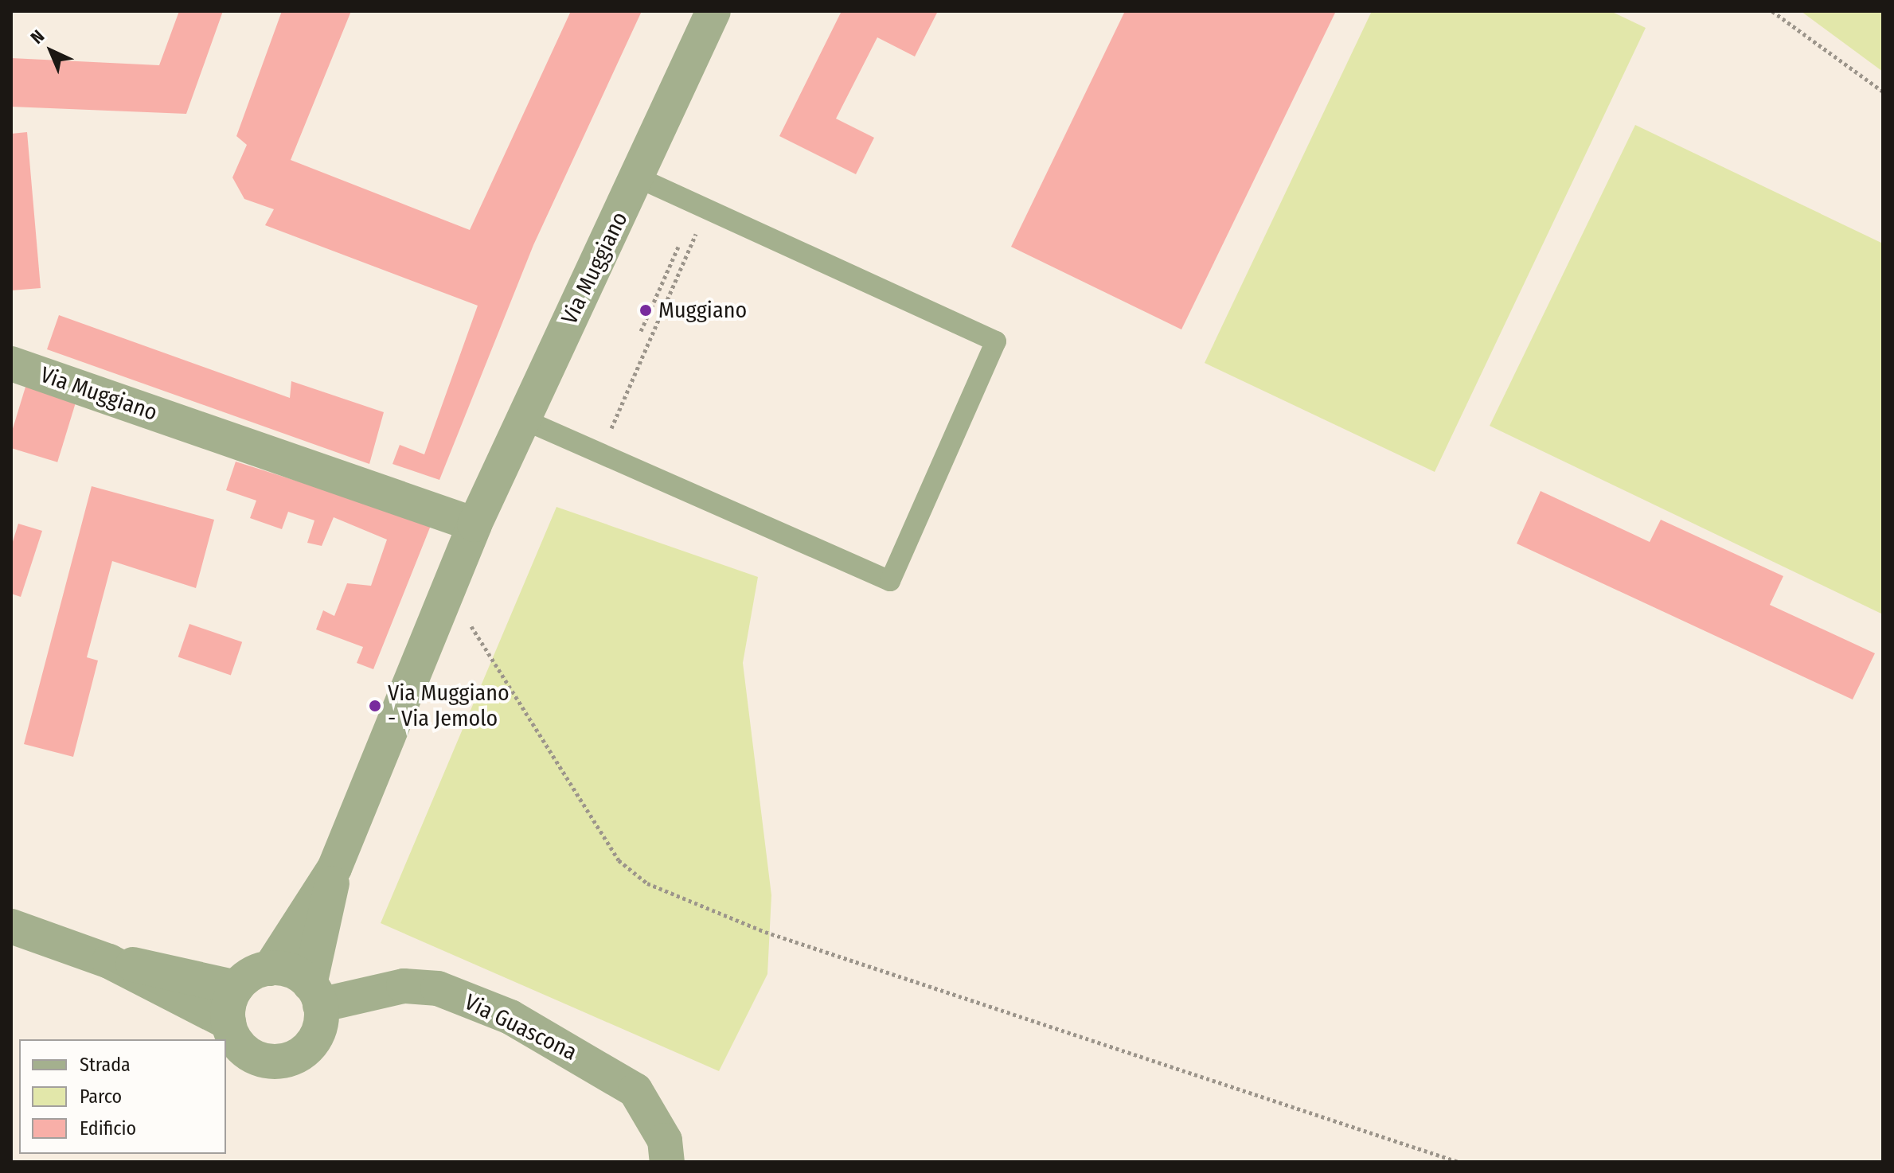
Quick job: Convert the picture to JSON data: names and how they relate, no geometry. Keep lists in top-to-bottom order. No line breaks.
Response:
{"streets":{"street":["Via Muggiano","Via Guascona"]},"crossings":[["Via Muggiano","Via Guascona"]],"places":["Muggiano","Via Muggiano - Via Jemolo"],"legend":["Strada","Parco","Edificio"],"north":"top left"}
